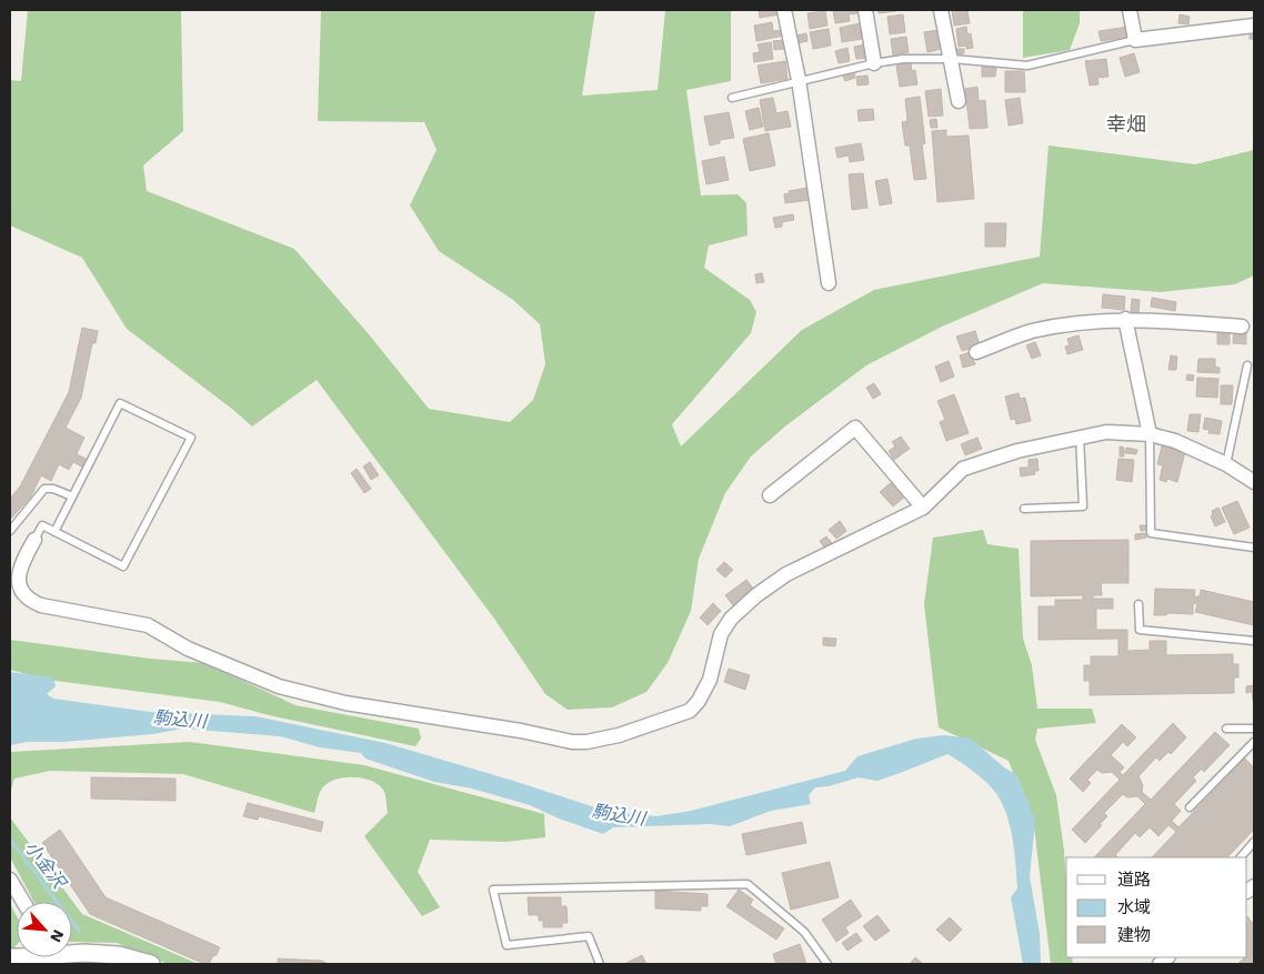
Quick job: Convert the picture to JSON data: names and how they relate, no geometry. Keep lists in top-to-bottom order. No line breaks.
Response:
{"districts":["幸畑"],"water":["駒込川","小金沢"],"legend":["道路","水域","建物"],"north":"bottom right"}
